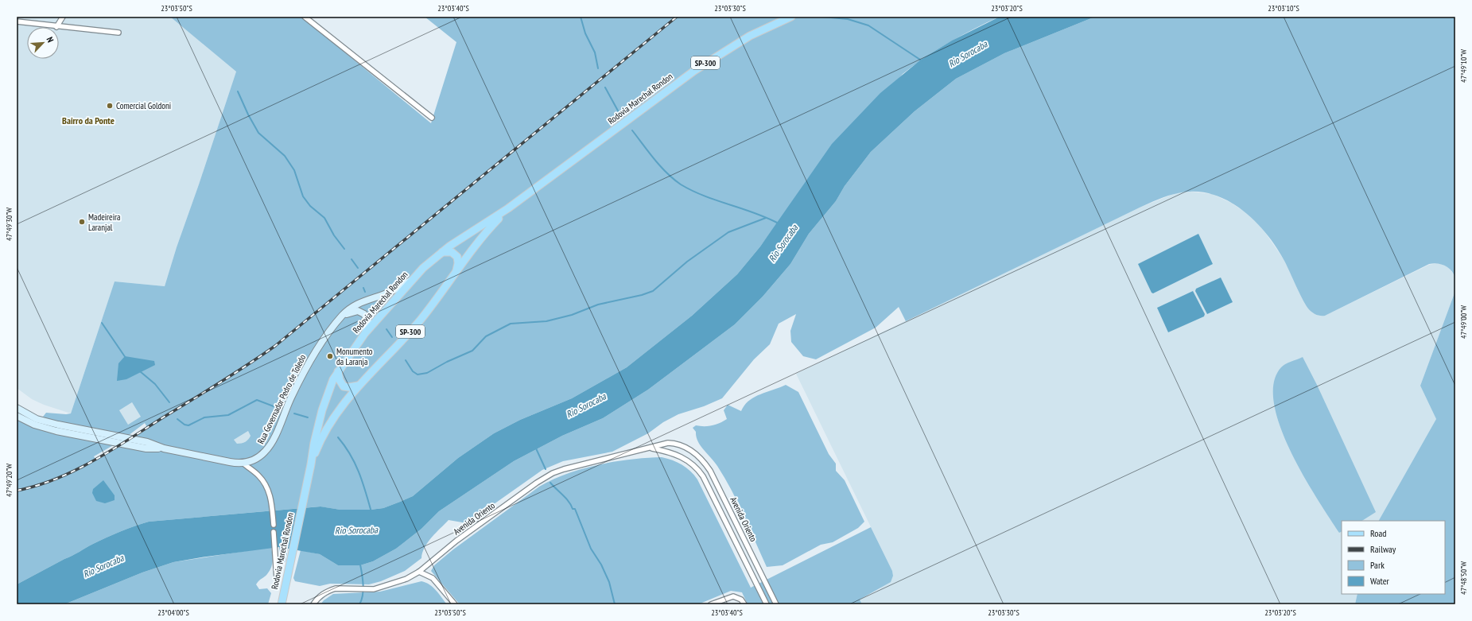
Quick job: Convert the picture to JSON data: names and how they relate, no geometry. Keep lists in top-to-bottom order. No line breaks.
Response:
{"streets":{"main road":["SP-300","Rodovia Marechal Rondon","Rua Governador Pedro de Toledo"],"street":["Avenida Oriento"]},"crossings":[["Rodovia Marechal Rondon","Rua Governador Pedro de Toledo"]],"districts":["Bairro da Ponte"],"water":["Rio Sorocaba"],"places":["Comercial Goldoni","Madeireira Laranjal","Monumento da Laranja"],"legend":["Road","Railway","Park","Water"],"north":"top right","coordinates":["23°03'50\"S","23°03'40\"S","23°03'30\"S","23°03'20\"S","23°03'10\"S","47°49'10\"W","47°49'30\"W","47°49'00\"W","47°49'20\"W","47°48'50\"W","23°04'00\"S"]}
